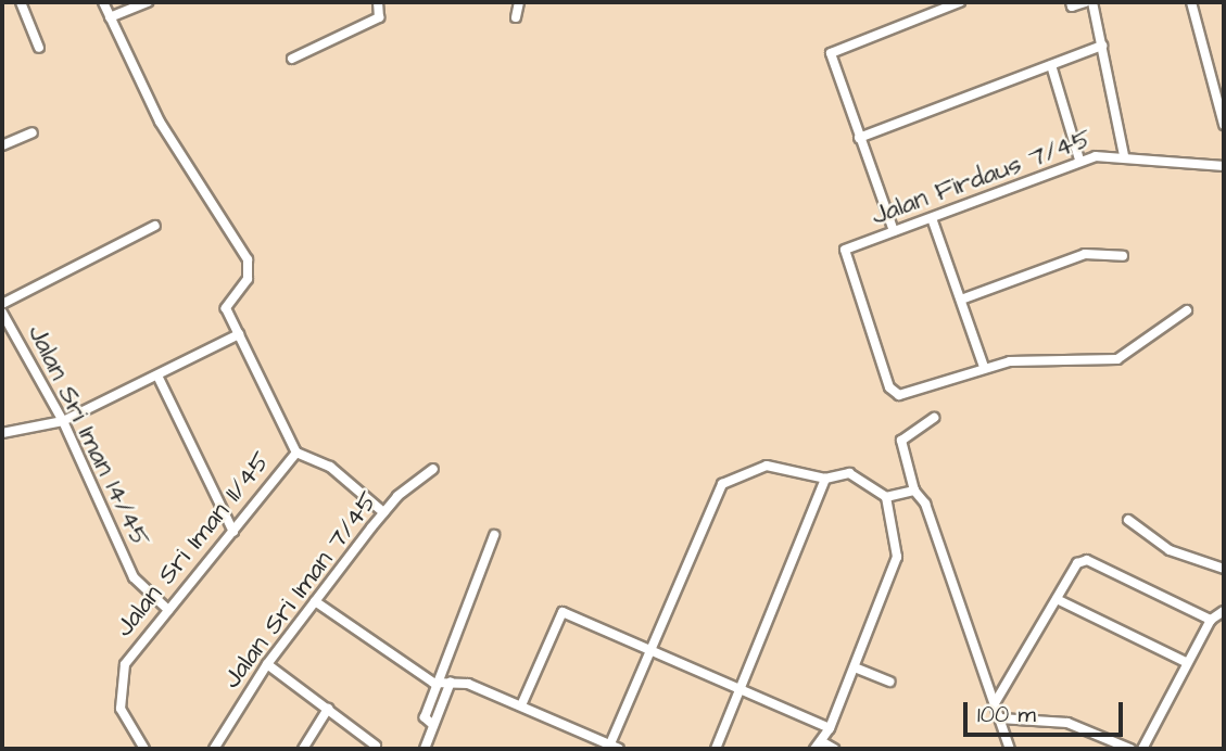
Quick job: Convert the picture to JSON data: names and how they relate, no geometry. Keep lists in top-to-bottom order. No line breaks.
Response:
{"streets":{"street":["Jalan Firdaus 7/45","Jalan Sri Iman 14/45","Jalan Sri Iman 11/45","Jalan Sri Iman 7/45"]},"crossings":[["Jalan Sri Iman 14/45","Jalan Sri Iman 11/45"]],"scale_bar":"100 m"}
